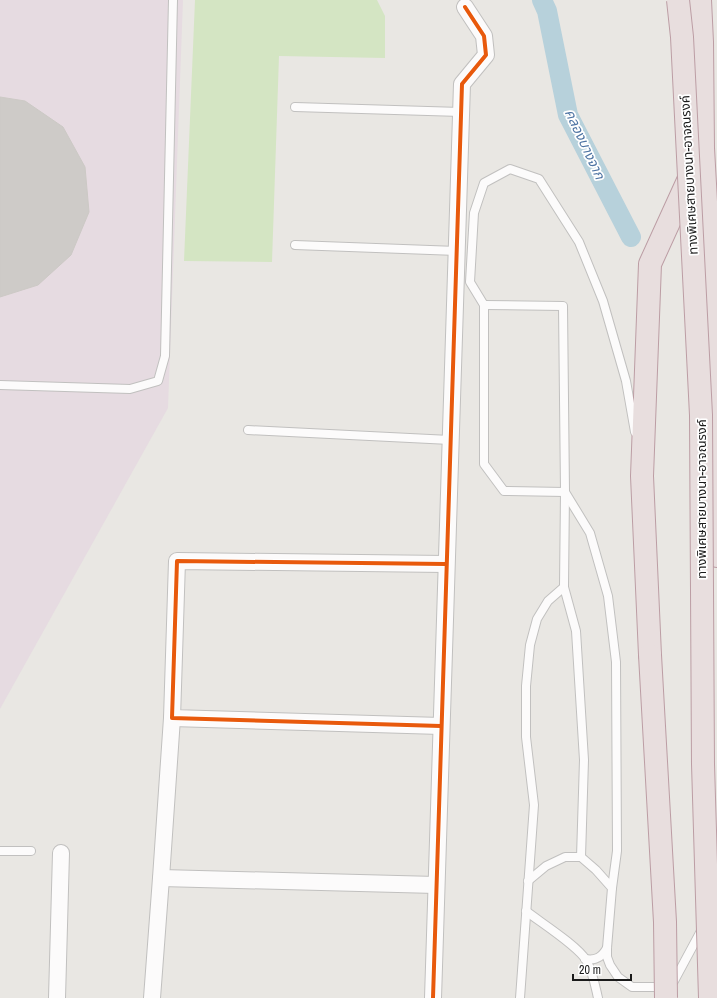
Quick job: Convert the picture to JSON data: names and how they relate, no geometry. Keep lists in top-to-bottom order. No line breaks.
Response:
{"streets":{"highway":["ทางพิเศษสายบางนา-อาจณรงค์"]},"water":["คลองบางจาก"],"scale_bar":"20 m"}
